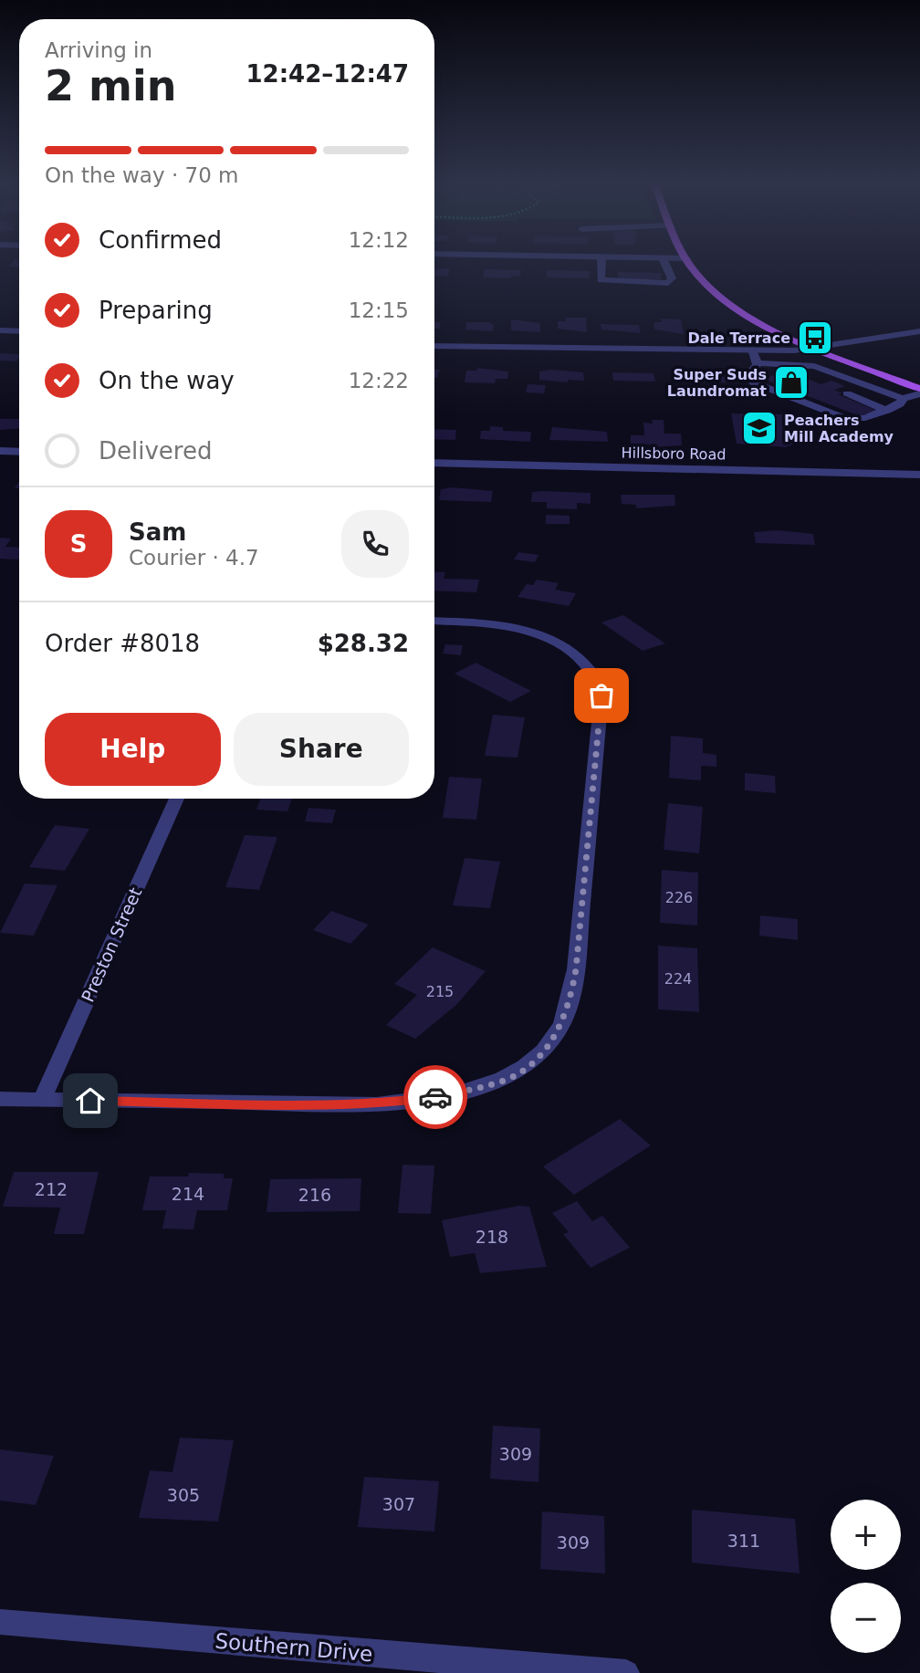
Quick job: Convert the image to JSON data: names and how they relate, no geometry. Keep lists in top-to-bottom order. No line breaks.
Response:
{"streets":{"street":["Hillsboro Road","Preston Street","Southern Drive"]},"places":{"bus stop":["Dale Terrace"],"shop":["Super Suds Laundromat"],"school or university":["Peachers Mill Academy"]},"house_numbers":["226","224","215","212","214","216","218","309","305","307","311","309"],"page":{"heading":["2 min","Arriving in","12:42–12:47"],"panel":["Sam","Courier · 4.7","Order #8018","$28.32"],"bar":"On the way · 70 m","list":[["Confirmed","12:12"],["Preparing","12:15"],["On the way","12:22"],"Delivered"],"round":"S","buttons":["Help","Share"],"map_buttons":["+","−"]}}
